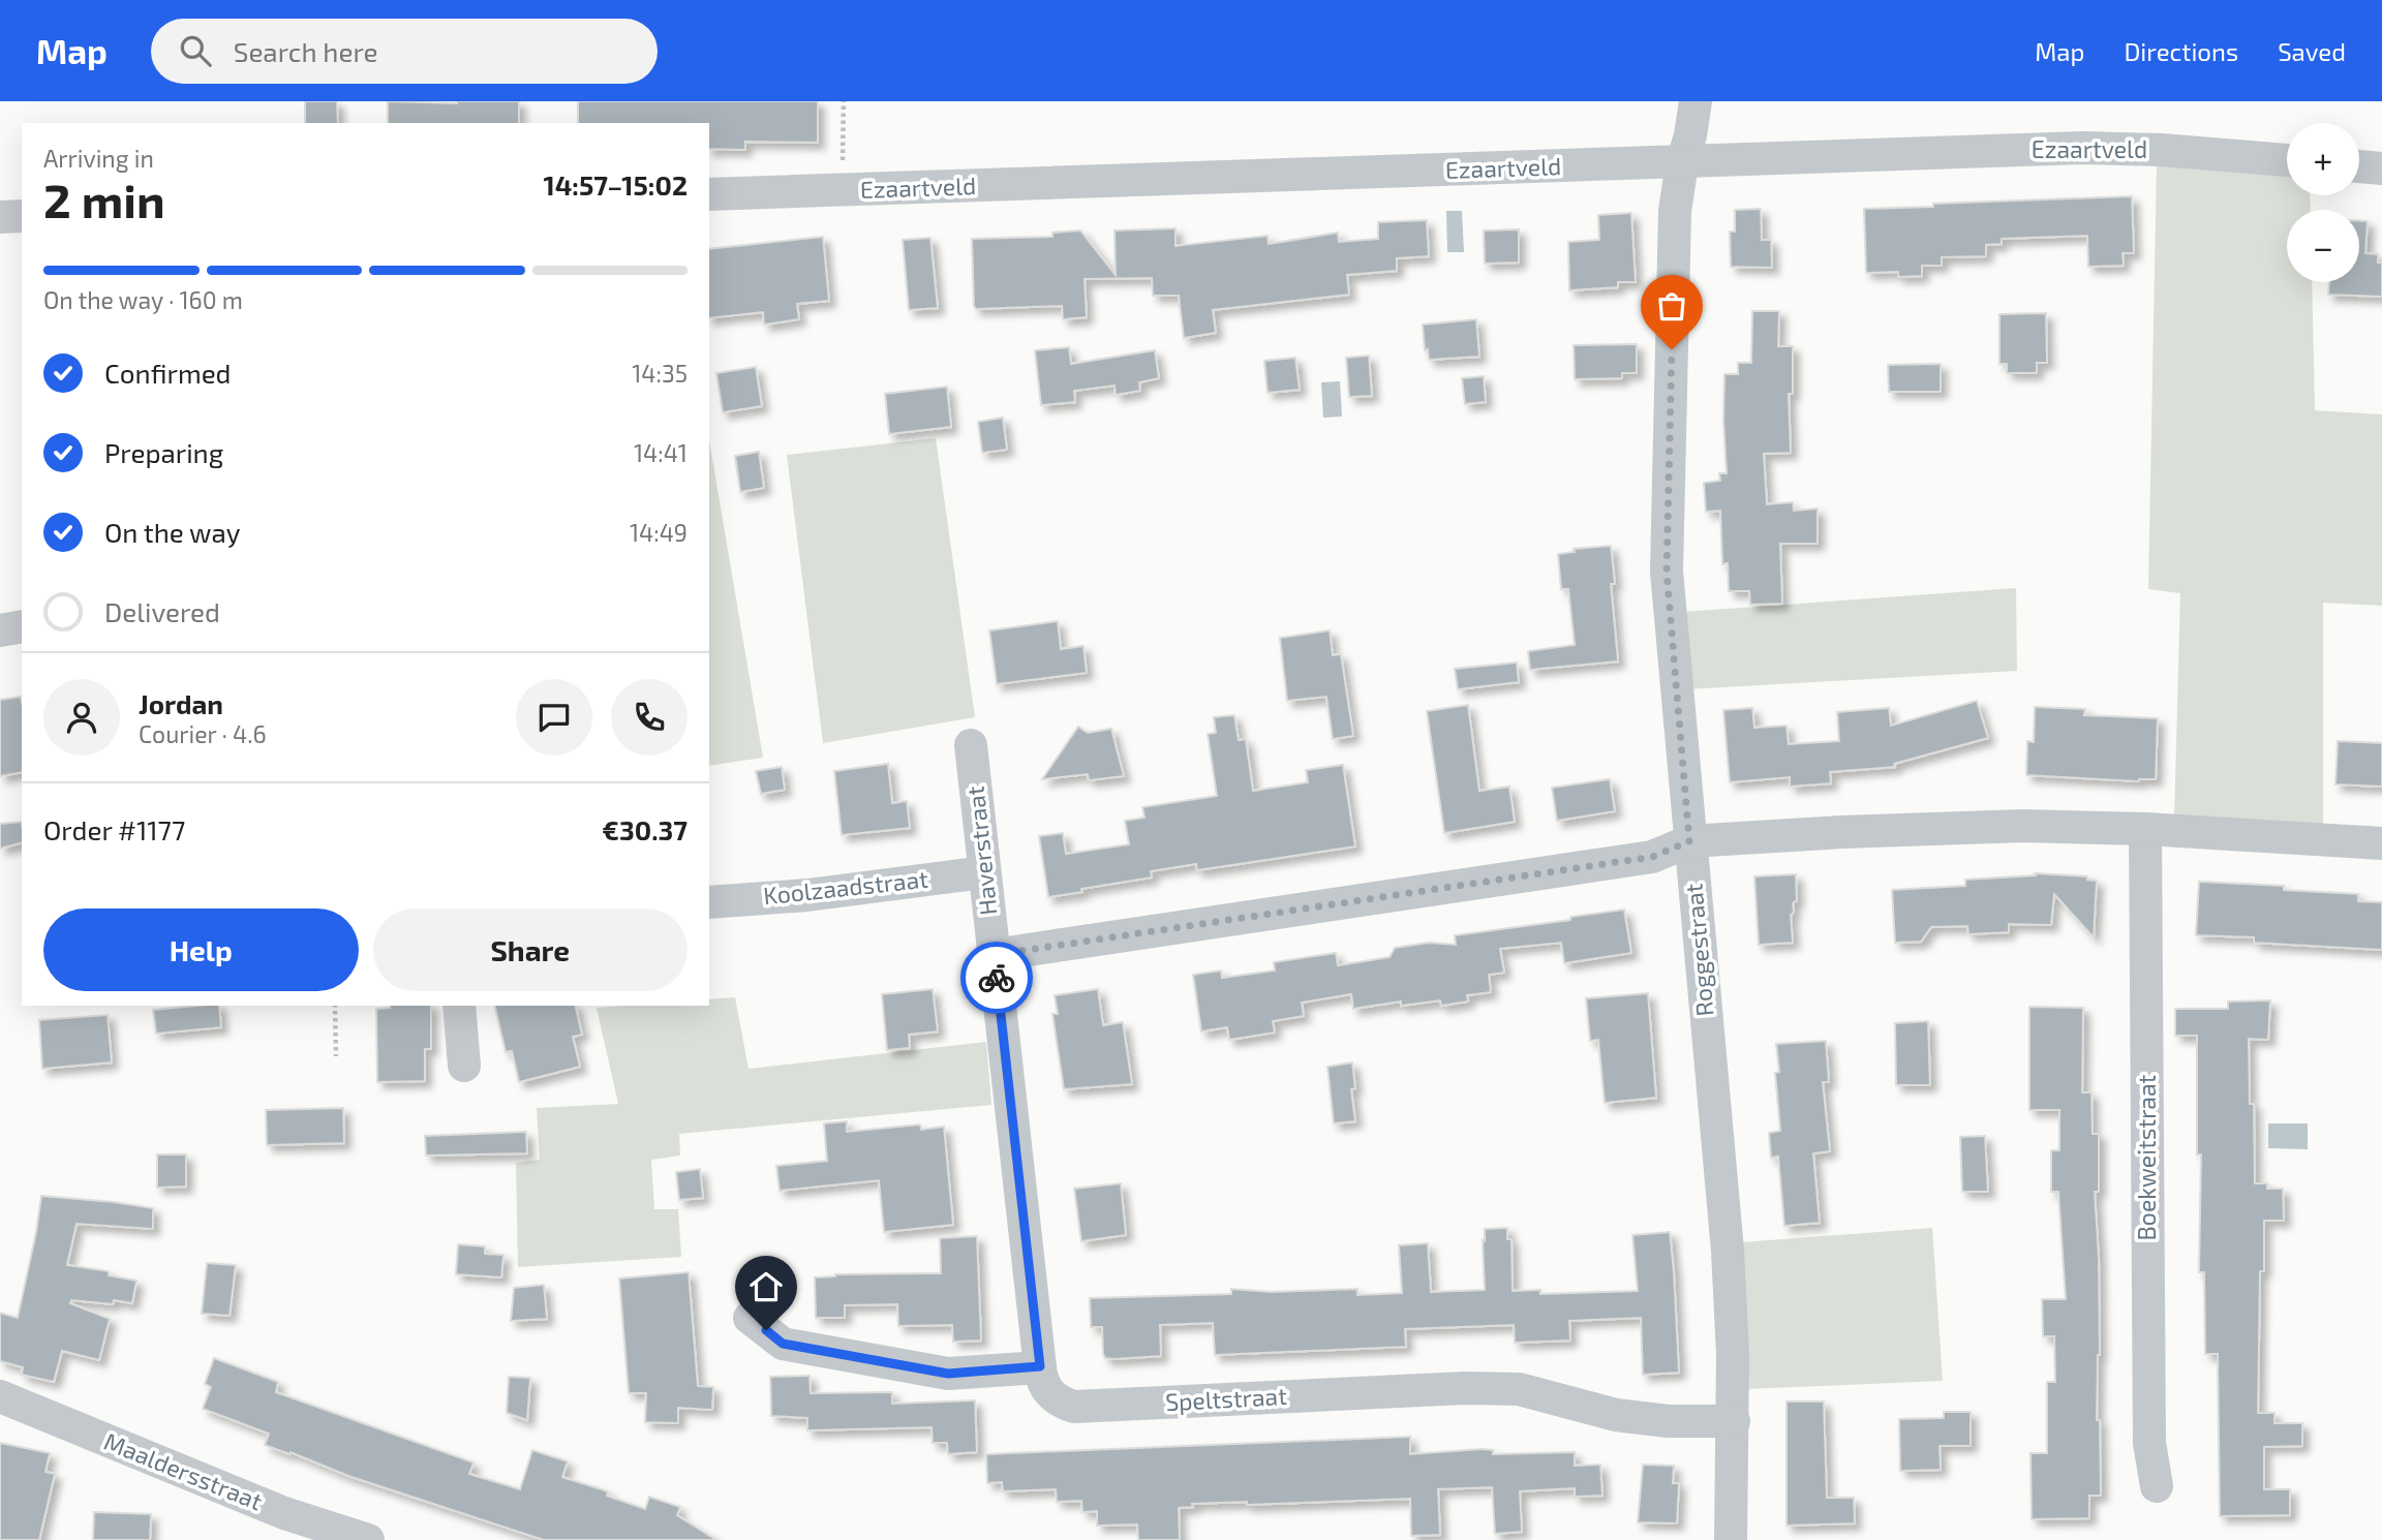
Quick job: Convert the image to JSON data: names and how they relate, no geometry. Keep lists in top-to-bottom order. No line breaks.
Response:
{"streets":{"street":["Ezaartveld","Haverstraat","Koolzaadstraat","Roggestraat","Boekweitstraat","Speltstraat","Maaldersstraat"]},"crossings":[["Ezaartveld","Roggestraat"],["Haverstraat","Koolzaadstraat"],["Haverstraat","Speltstraat"],["Roggestraat","Speltstraat"]],"page":{"header":"Map","search":"Search here","nav":["Map","Directions","Saved"],"map_buttons":["+","−"],"heading":["2 min","Arriving in","14:57–15:02"],"panel":["Jordan","Courier · 4.6","Order #1177","€30.37"],"bar":"On the way · 160 m","list":[["Confirmed","14:35"],["Preparing","14:41"],["On the way","14:49"],"Delivered"],"buttons":["Help","Share"]}}
